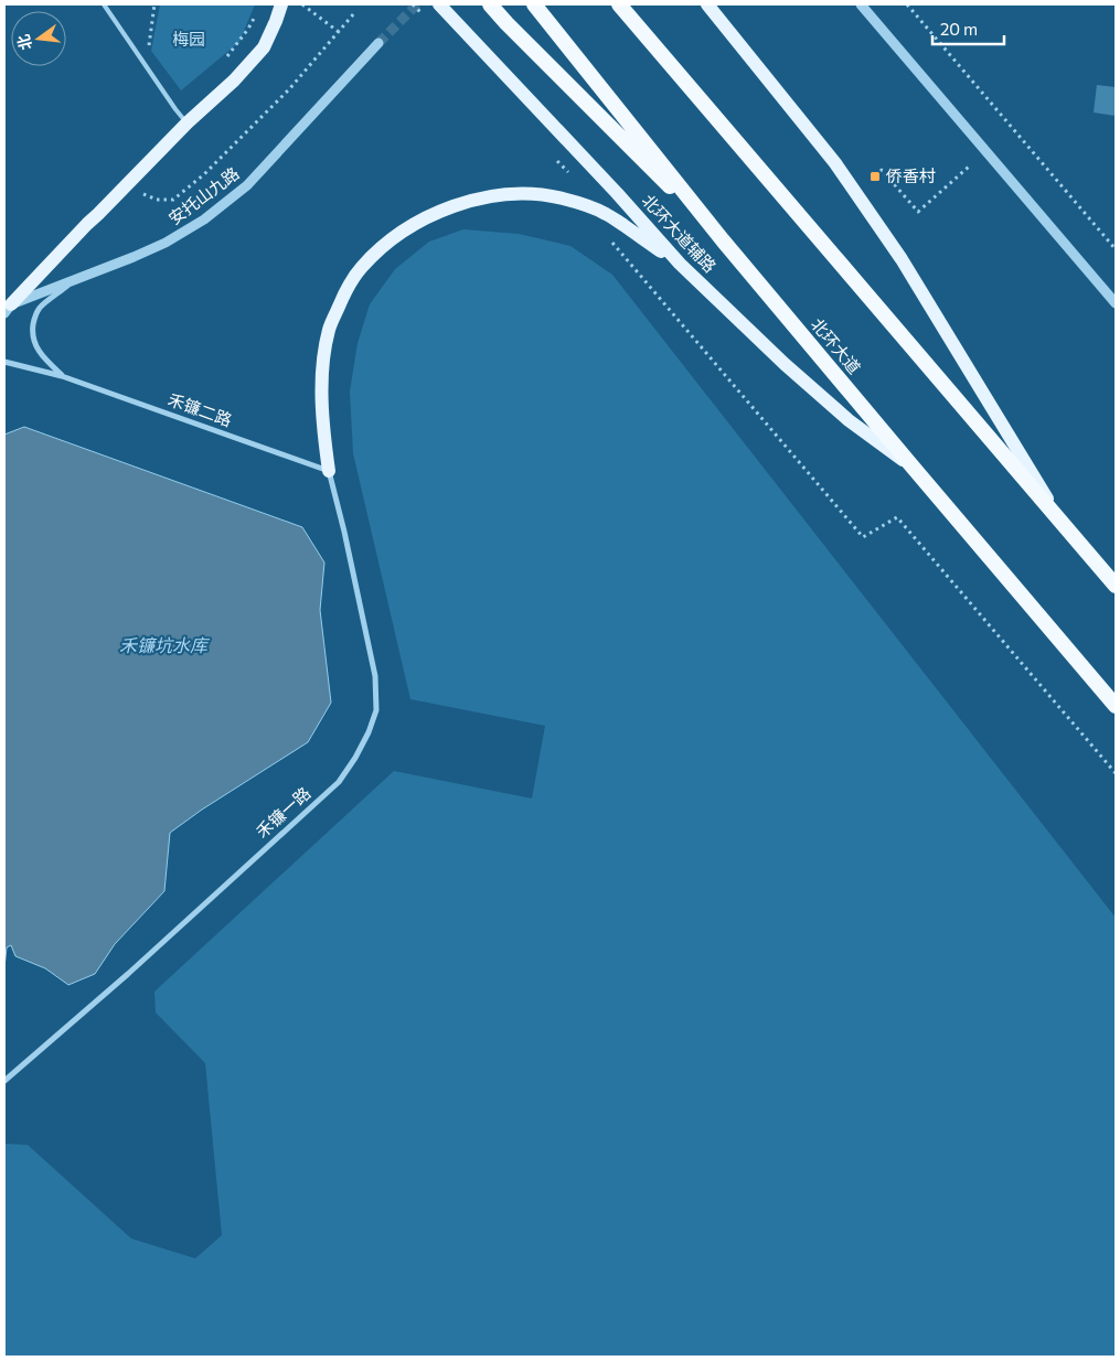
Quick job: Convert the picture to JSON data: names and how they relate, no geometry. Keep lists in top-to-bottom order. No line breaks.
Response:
{"streets":{"highway":["北环大道"],"main road":["北环大道辅路"],"street":["安托山九路","禾镰二路","禾镰一路"]},"crossings":[["安托山九路","禾镰二路"],["北环大道辅路","北环大道"],["禾镰二路","禾镰一路"]],"water":["禾镰坑水库"],"parks":["梅园"],"places":{"transit":["侨香村"]},"scale_bar":"20 m","north":"left"}
